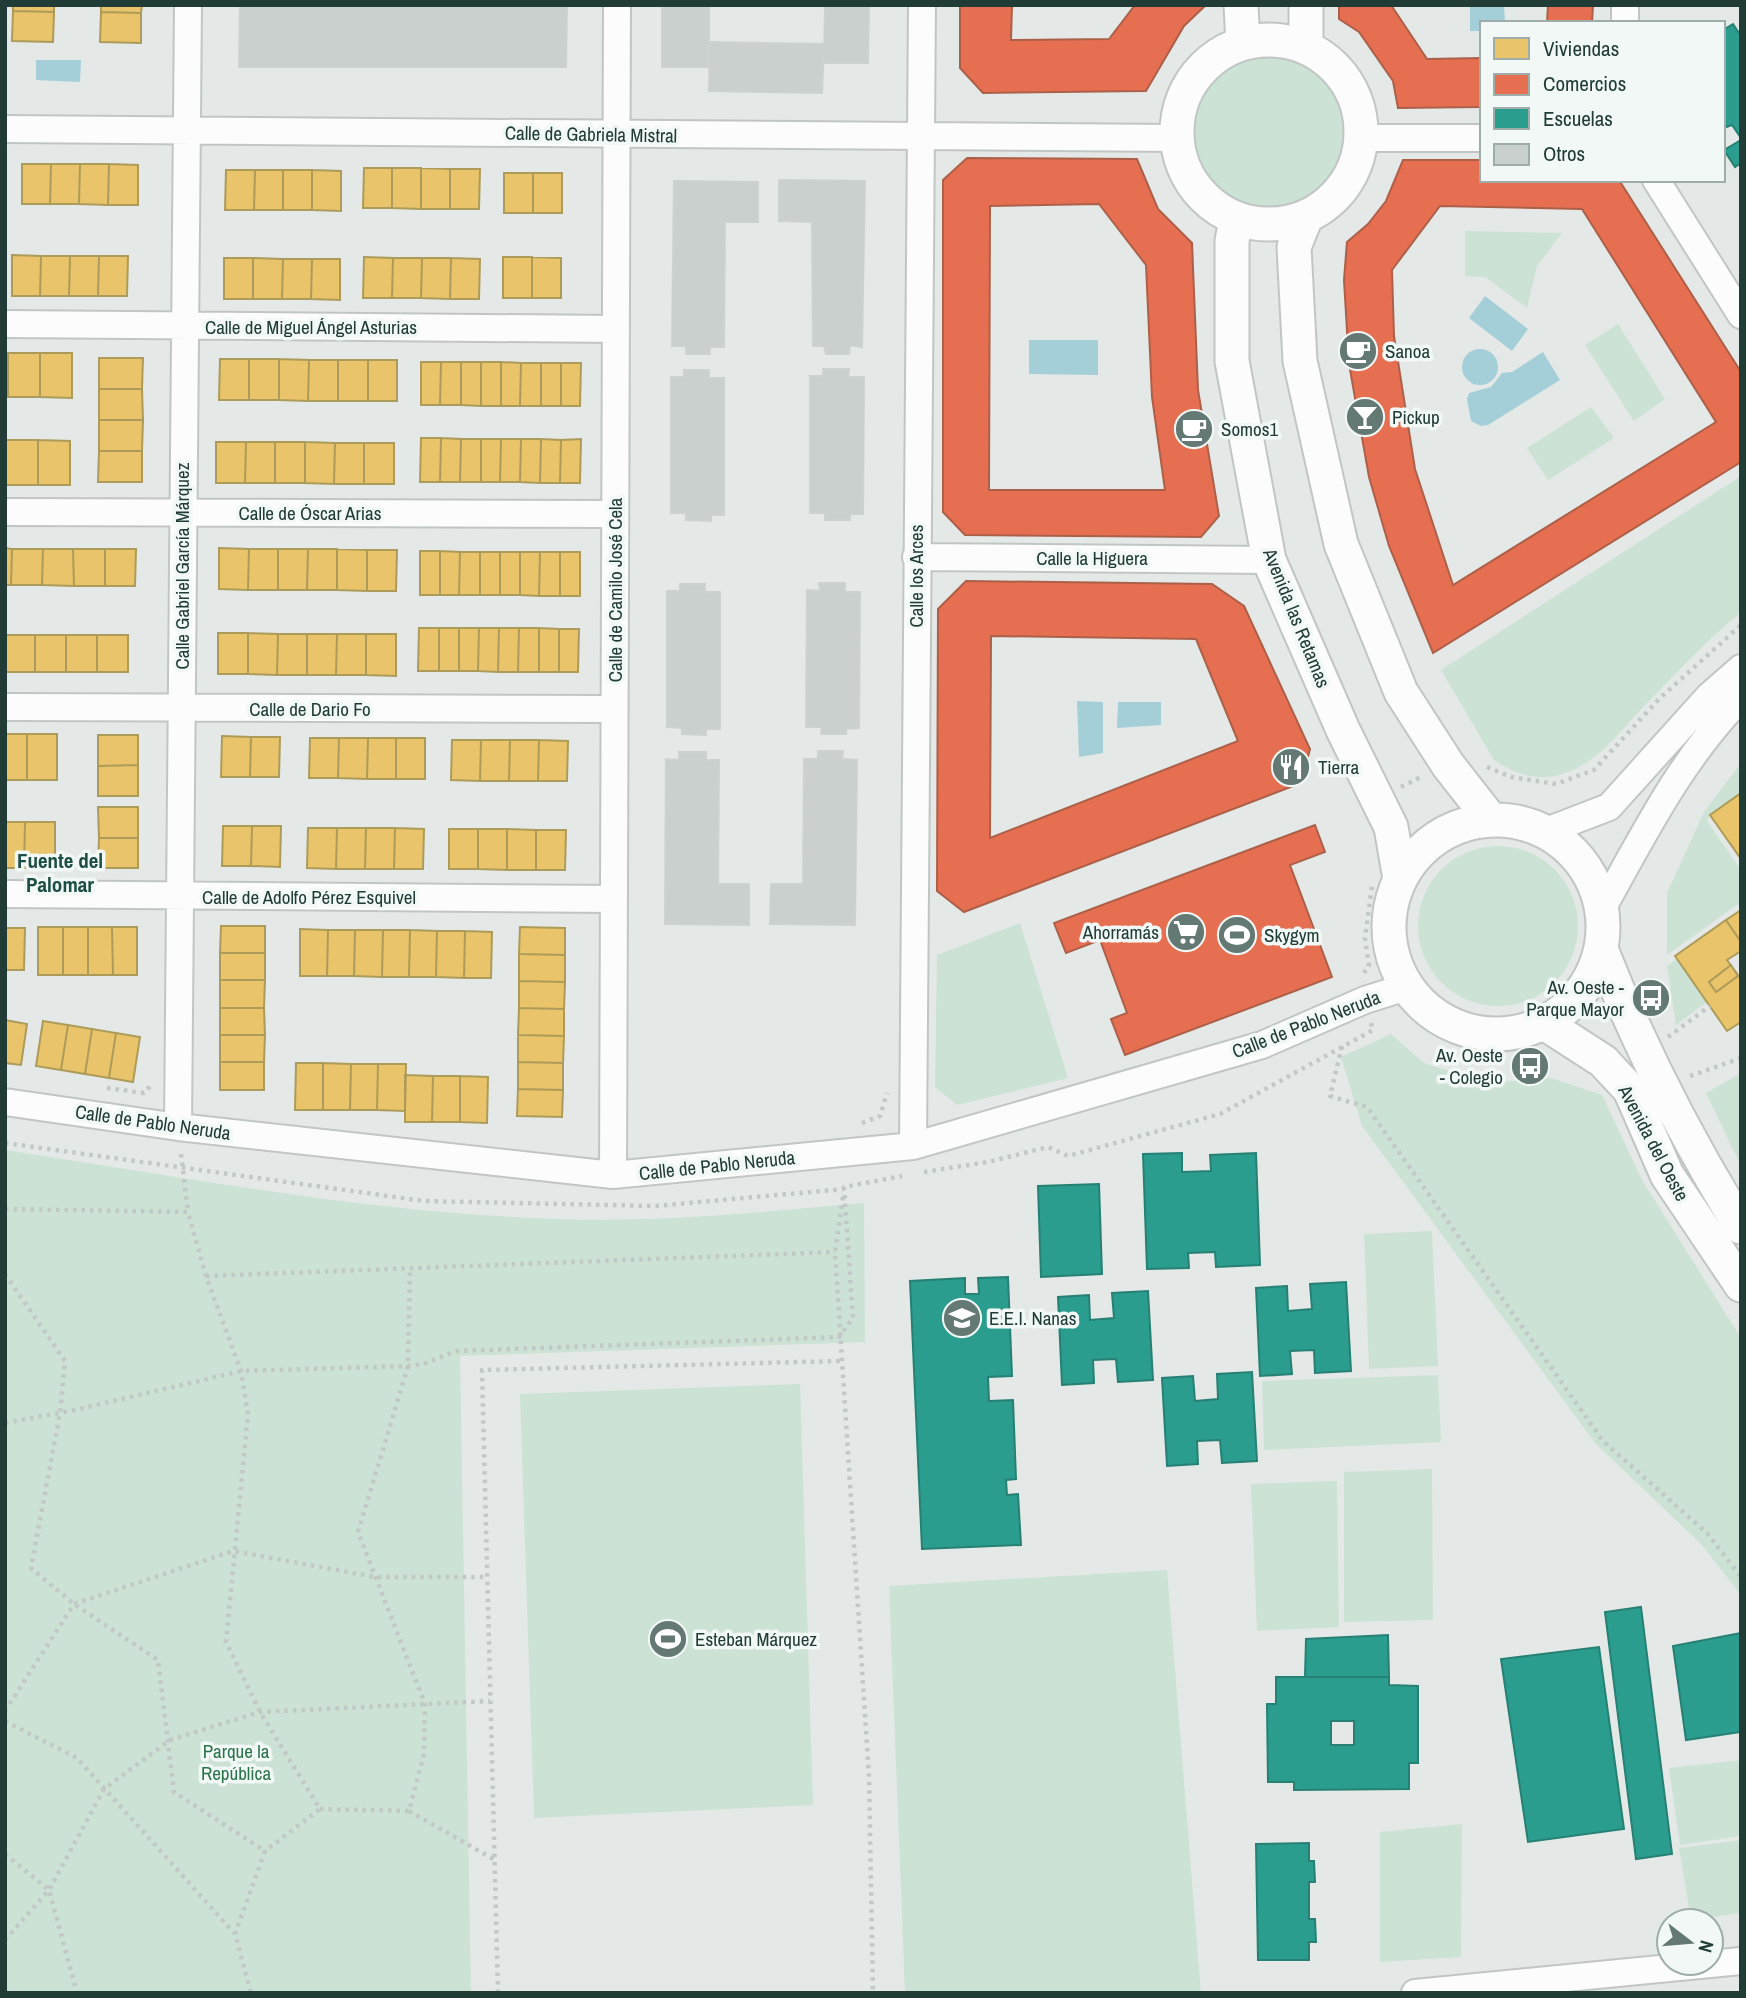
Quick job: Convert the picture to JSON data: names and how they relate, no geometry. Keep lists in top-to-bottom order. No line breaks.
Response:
{"streets":{"street":["Calle de Gabriela Mistral","Calle de Miguel Ángel Asturias","Calle de Óscar Arias","Calle la Higuera","Calle Gabriel García Márquez","Calle los Arces","Calle de Camilo José Cela","Avenida las Retamas","Calle de Dario Fo","Calle de Adolfo Pérez Esquivel","Calle de Pablo Neruda","Avenida del Oeste"]},"crossings":[["Calle de Gabriela Mistral","Calle Gabriel García Márquez"],["Calle de Gabriela Mistral","Calle los Arces"],["Calle de Gabriela Mistral","Calle de Camilo José Cela"],["Calle de Gabriela Mistral","Avenida las Retamas"],["Calle de Miguel Ángel Asturias","Calle Gabriel García Márquez"],["Calle de Miguel Ángel Asturias","Calle de Camilo José Cela"],["Calle de Óscar Arias","Calle Gabriel García Márquez"],["Calle de Óscar Arias","Calle de Camilo José Cela"],["Calle la Higuera","Calle los Arces"],["Calle la Higuera","Avenida las Retamas"],["Calle Gabriel García Márquez","Calle de Dario Fo"],["Calle Gabriel García Márquez","Calle de Adolfo Pérez Esquivel"],["Calle Gabriel García Márquez","Calle de Pablo Neruda"],["Calle los Arces","Calle de Pablo Neruda"],["Calle de Camilo José Cela","Calle de Dario Fo"],["Calle de Camilo José Cela","Calle de Adolfo Pérez Esquivel"],["Calle de Camilo José Cela","Calle de Pablo Neruda"],["Avenida las Retamas","Calle de Pablo Neruda"],["Avenida las Retamas","Avenida del Oeste"],["Calle de Pablo Neruda","Avenida del Oeste"]],"districts":["Fuente del Palomar"],"parks":["Parque la República"],"places":{"cafe":["Sanoa","Somos1"],"bar":["Pickup"],"restaurant":["Tierra"],"supermarket":["Ahorramás"],"sports":["Skygym","Esteban Márquez"],"bus stop":["Av. Oeste - Parque Mayor","Av. Oeste - Colegio"],"school or university":["E.E.I. Nanas"]},"legend":["Viviendas","Comercios","Escuelas","Otros"],"north":"right"}
